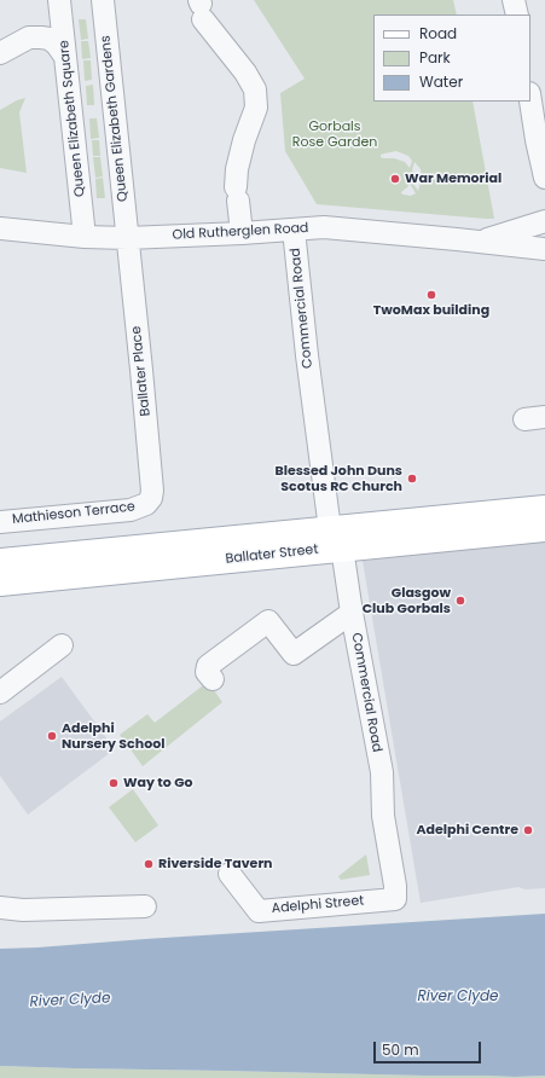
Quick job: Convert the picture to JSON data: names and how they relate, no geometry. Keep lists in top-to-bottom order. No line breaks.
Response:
{"streets":{"main road":["Ballater Street"],"street":["Queen Elizabeth Square","Queen Elizabeth Gardens","Old Rutherglen Road","Commercial Road","Ballater Place","Mathieson Terrace","Adelphi Street"]},"crossings":[["Queen Elizabeth Square","Old Rutherglen Road"],["Queen Elizabeth Gardens","Old Rutherglen Road"],["Queen Elizabeth Gardens","Ballater Place"],["Old Rutherglen Road","Commercial Road"],["Old Rutherglen Road","Ballater Place"],["Commercial Road","Ballater Street"],["Commercial Road","Adelphi Street"],["Ballater Place","Mathieson Terrace"]],"water":["River Clyde"],"parks":["Gorbals Rose Garden"],"places":["War Memorial","TwoMax building","Blessed John Duns Scotus RC Church","Glasgow Club Gorbals","Adelphi Nursery School","Way to Go","Adelphi Centre","Riverside Tavern"],"legend":["Road","Park","Water"],"scale_bar":"50 m"}
